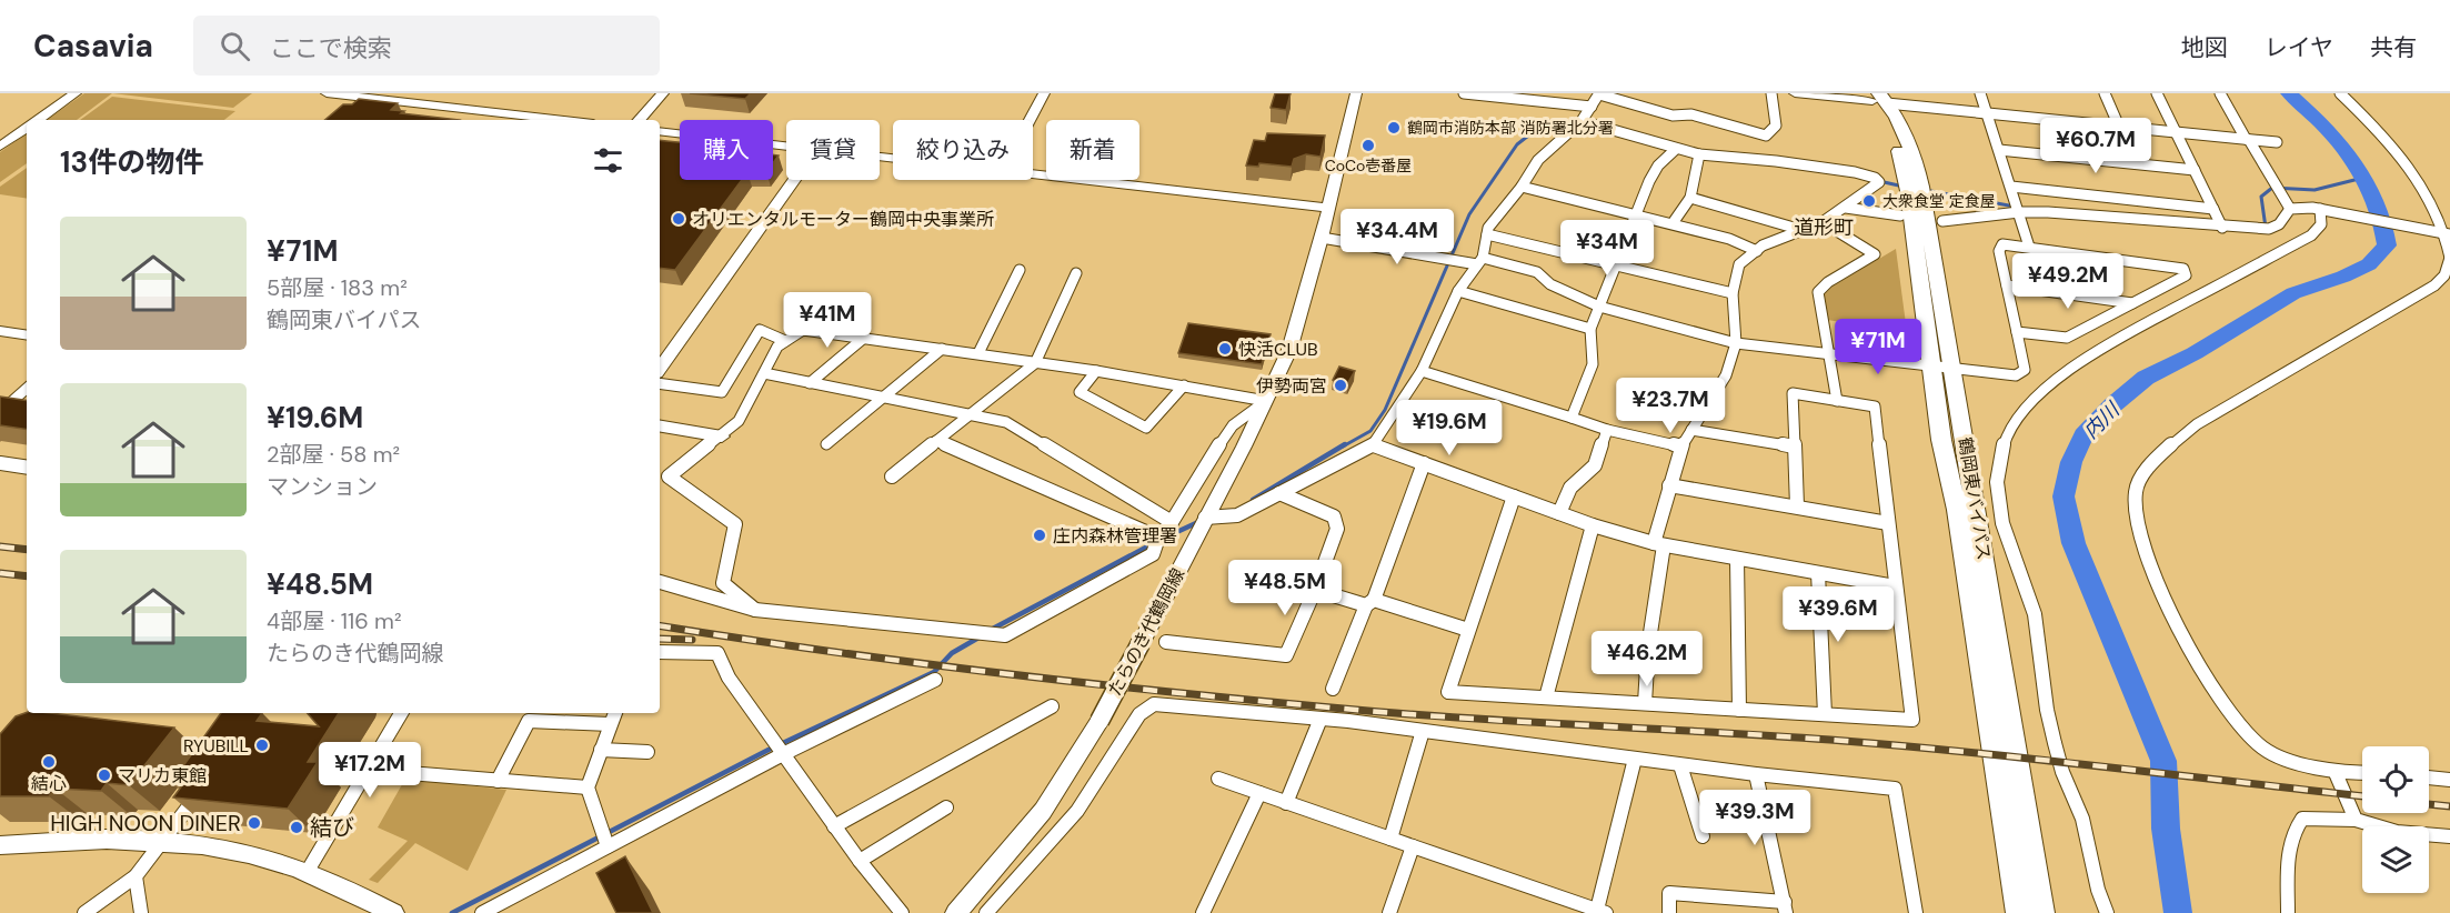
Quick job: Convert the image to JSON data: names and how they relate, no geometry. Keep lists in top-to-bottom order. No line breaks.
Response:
{"streets":{"highway":["鶴岡東バイパス"],"street":["たらのき代鶴岡線"]},"districts":["道形町"],"water":["内川"],"places":["鶴岡市消防本部 消防署北分署","CoCo壱番屋","大衆食堂 定食屋","オリエンタルモーター鶴岡中央事業所","快活CLUB","伊勢両宮","庄内森林管理署","RYUBILL","結心","マリカ東館","HIGH NOON DINER","結び"],"page":{"header":"Casavia","search":"ここで検索","nav":["地図","レイヤ","共有"],"price":["¥60.7M","¥34.4M","¥34M","¥49.2M","¥41M","¥71M","¥23.7M","¥19.6M","¥48.5M","¥39.6M","¥46.2M","¥17.2M","¥39.3M"],"chip":["購入","賃貸","絞り込み","新着"],"heading":"13件の物件","list":[{"name":"¥71M","note":"5部屋 · 183 m² · 鶴岡東バイパス"},{"name":"¥19.6M","note":"2部屋 · 58 m² · マンション"},{"name":"¥48.5M","note":"4部屋 · 116 m² · たらのき代鶴岡線"}]}}
